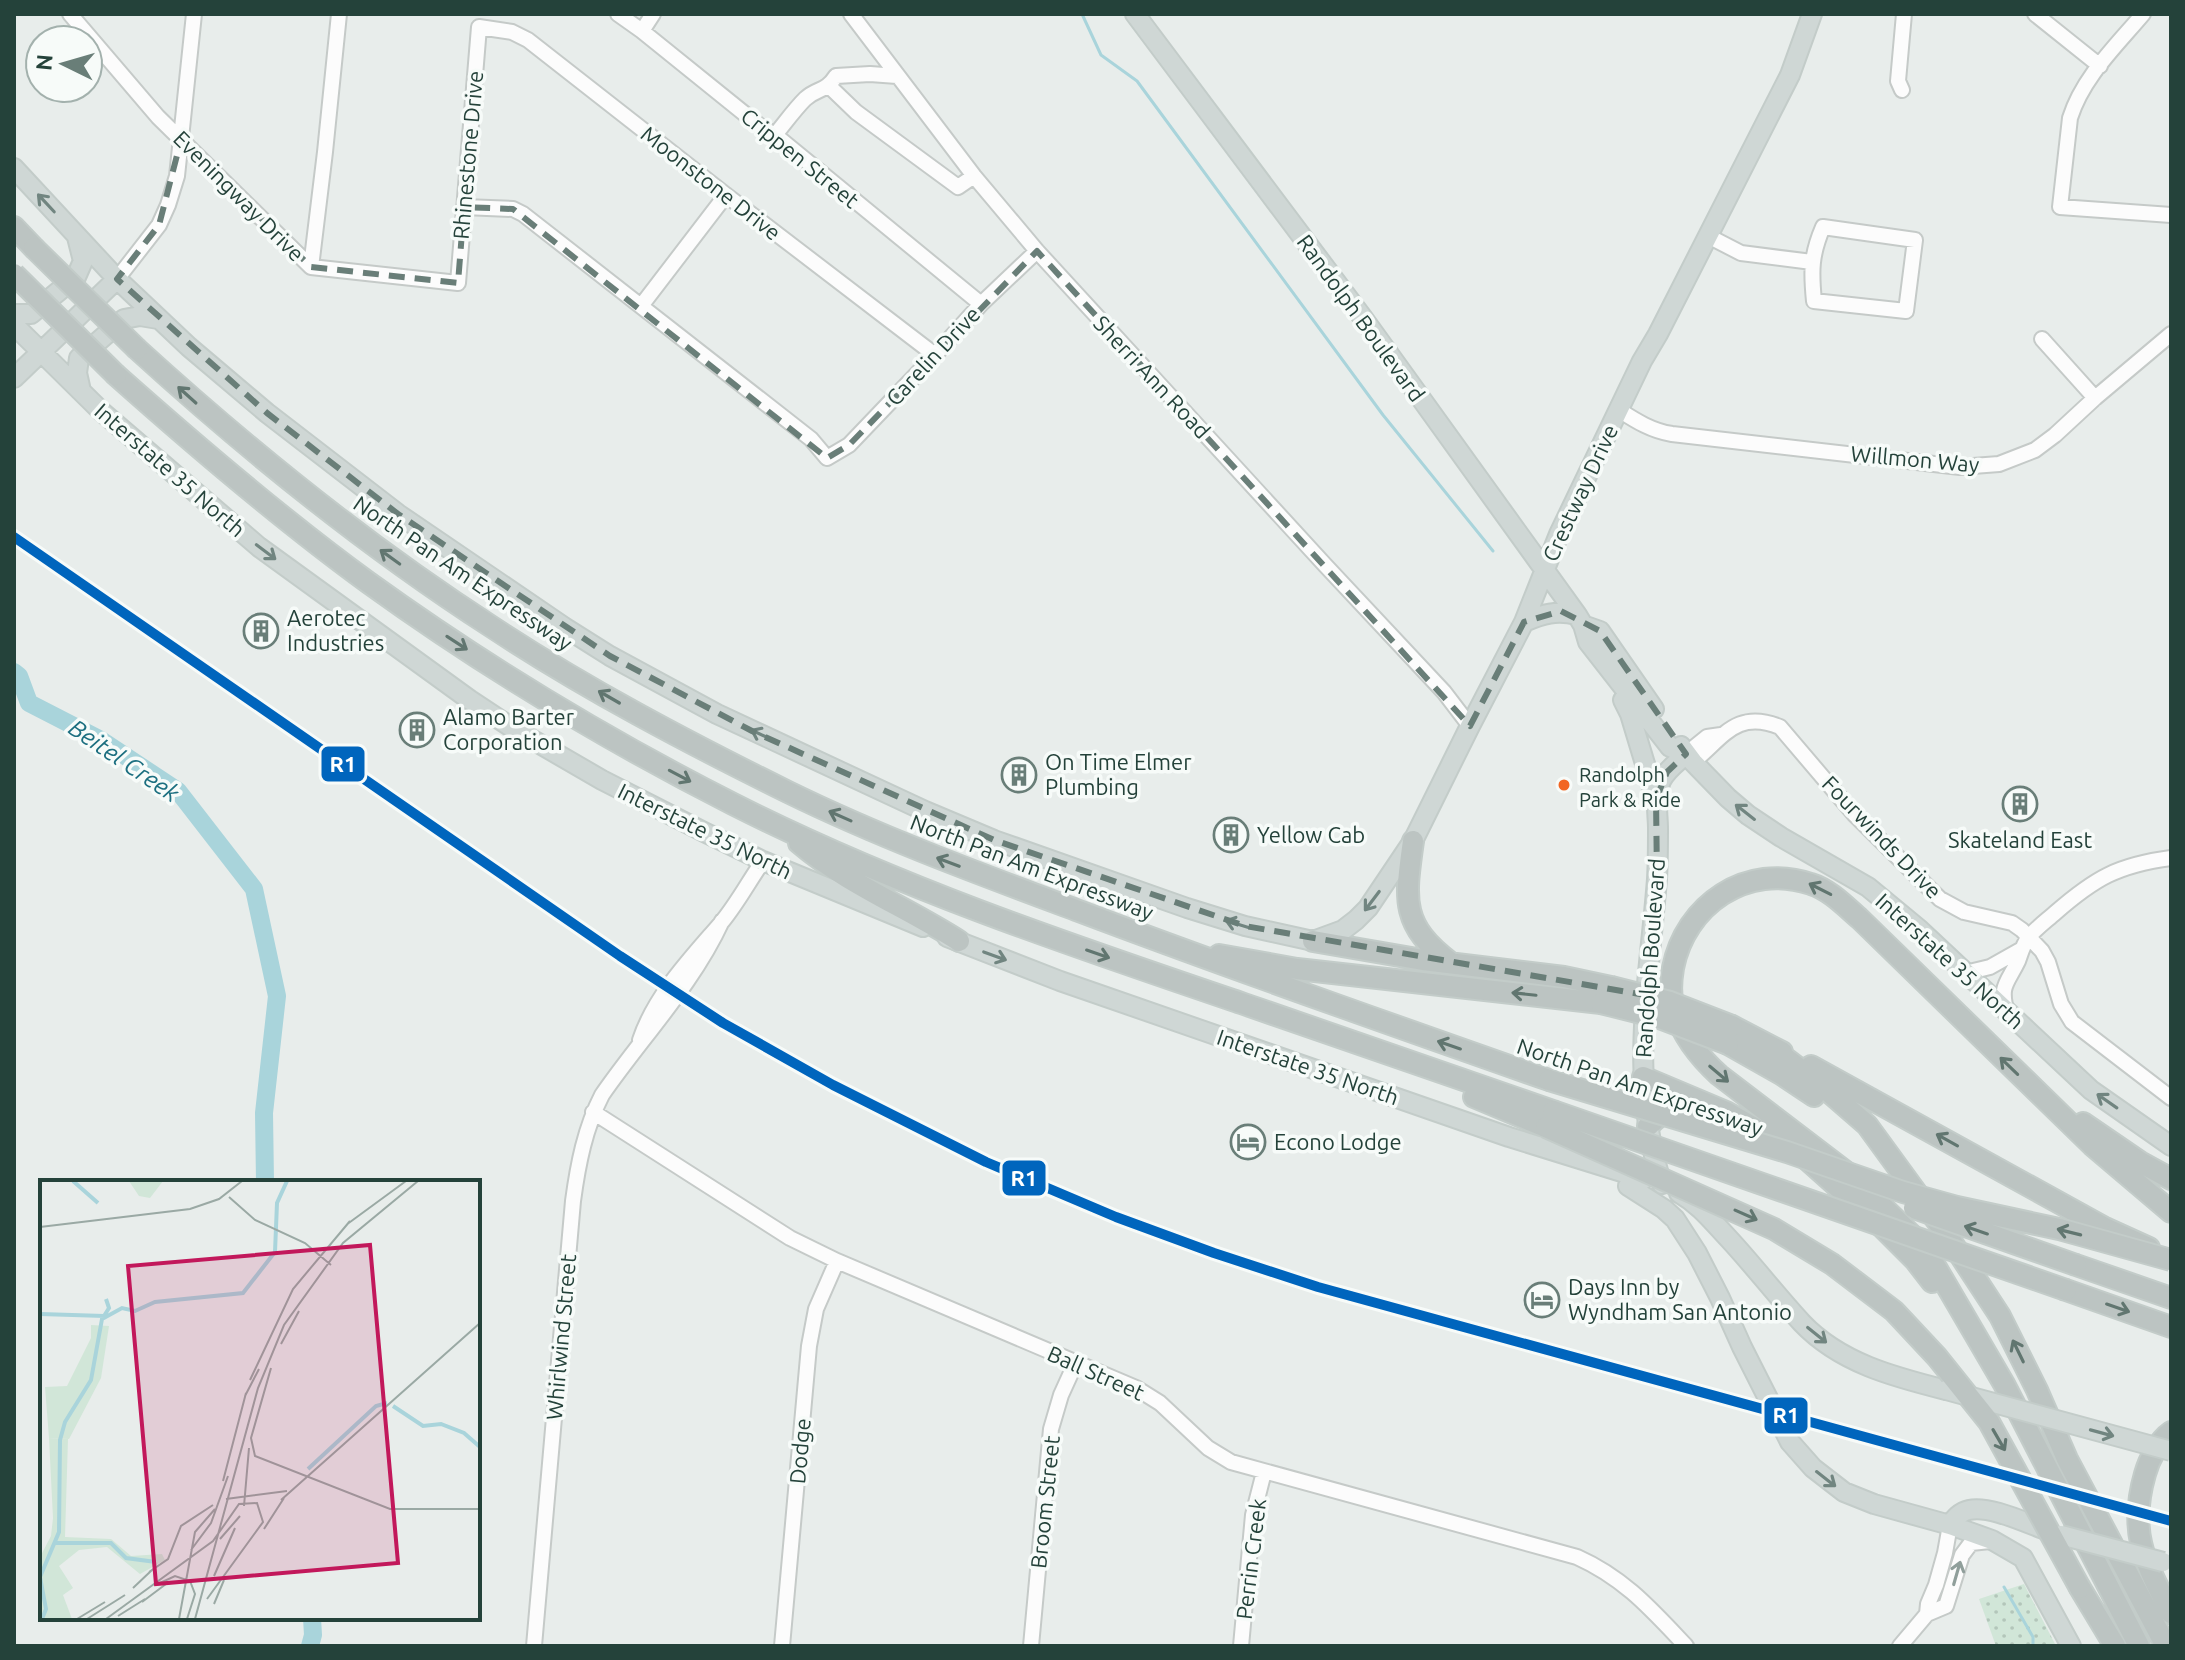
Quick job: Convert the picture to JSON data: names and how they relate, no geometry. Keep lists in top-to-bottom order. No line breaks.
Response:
{"streets":{"highway":["North Pan Am Expressway"],"main road":["Randolph Boulevard","Interstate 35 North","Crestway Drive"],"street":["Rhinestone Drive","Crippen Street","Moonstone Drive","Eveningway Drive","Carelin Drive","Sherri Ann Road","Willmon Way","Fourwinds Drive","Whirlwind Street","Ball Street","Dodge","Broom Street","Perrin Creek"]},"crossings":[["Rhinestone Drive","Moonstone Drive"],["Rhinestone Drive","Eveningway Drive"],["Crippen Street","Carelin Drive"],["Moonstone Drive","Carelin Drive"],["Randolph Boulevard","Interstate 35 North"],["Randolph Boulevard","Crestway Drive"],["Randolph Boulevard","Fourwinds Drive"],["Carelin Drive","Sherri Ann Road"],["Sherri Ann Road","Crestway Drive"],["Willmon Way","Crestway Drive"],["Interstate 35 North","Fourwinds Drive"],["Interstate 35 North","Whirlwind Street"],["Whirlwind Street","Ball Street"],["Ball Street","Dodge"],["Ball Street","Broom Street"],["Ball Street","Perrin Creek"]],"water":["Beitel Creek"],"places":{"building":["Aerotec Industries","Alamo Barter Corporation","On Time Elmer Plumbing","Skateland East","Yellow Cab"],"other":["Randolph Park & Ride"],"hotel":["Econo Lodge","Days Inn by Wyndham San Antonio"]},"lines":["transit line R1"],"north":"left"}
